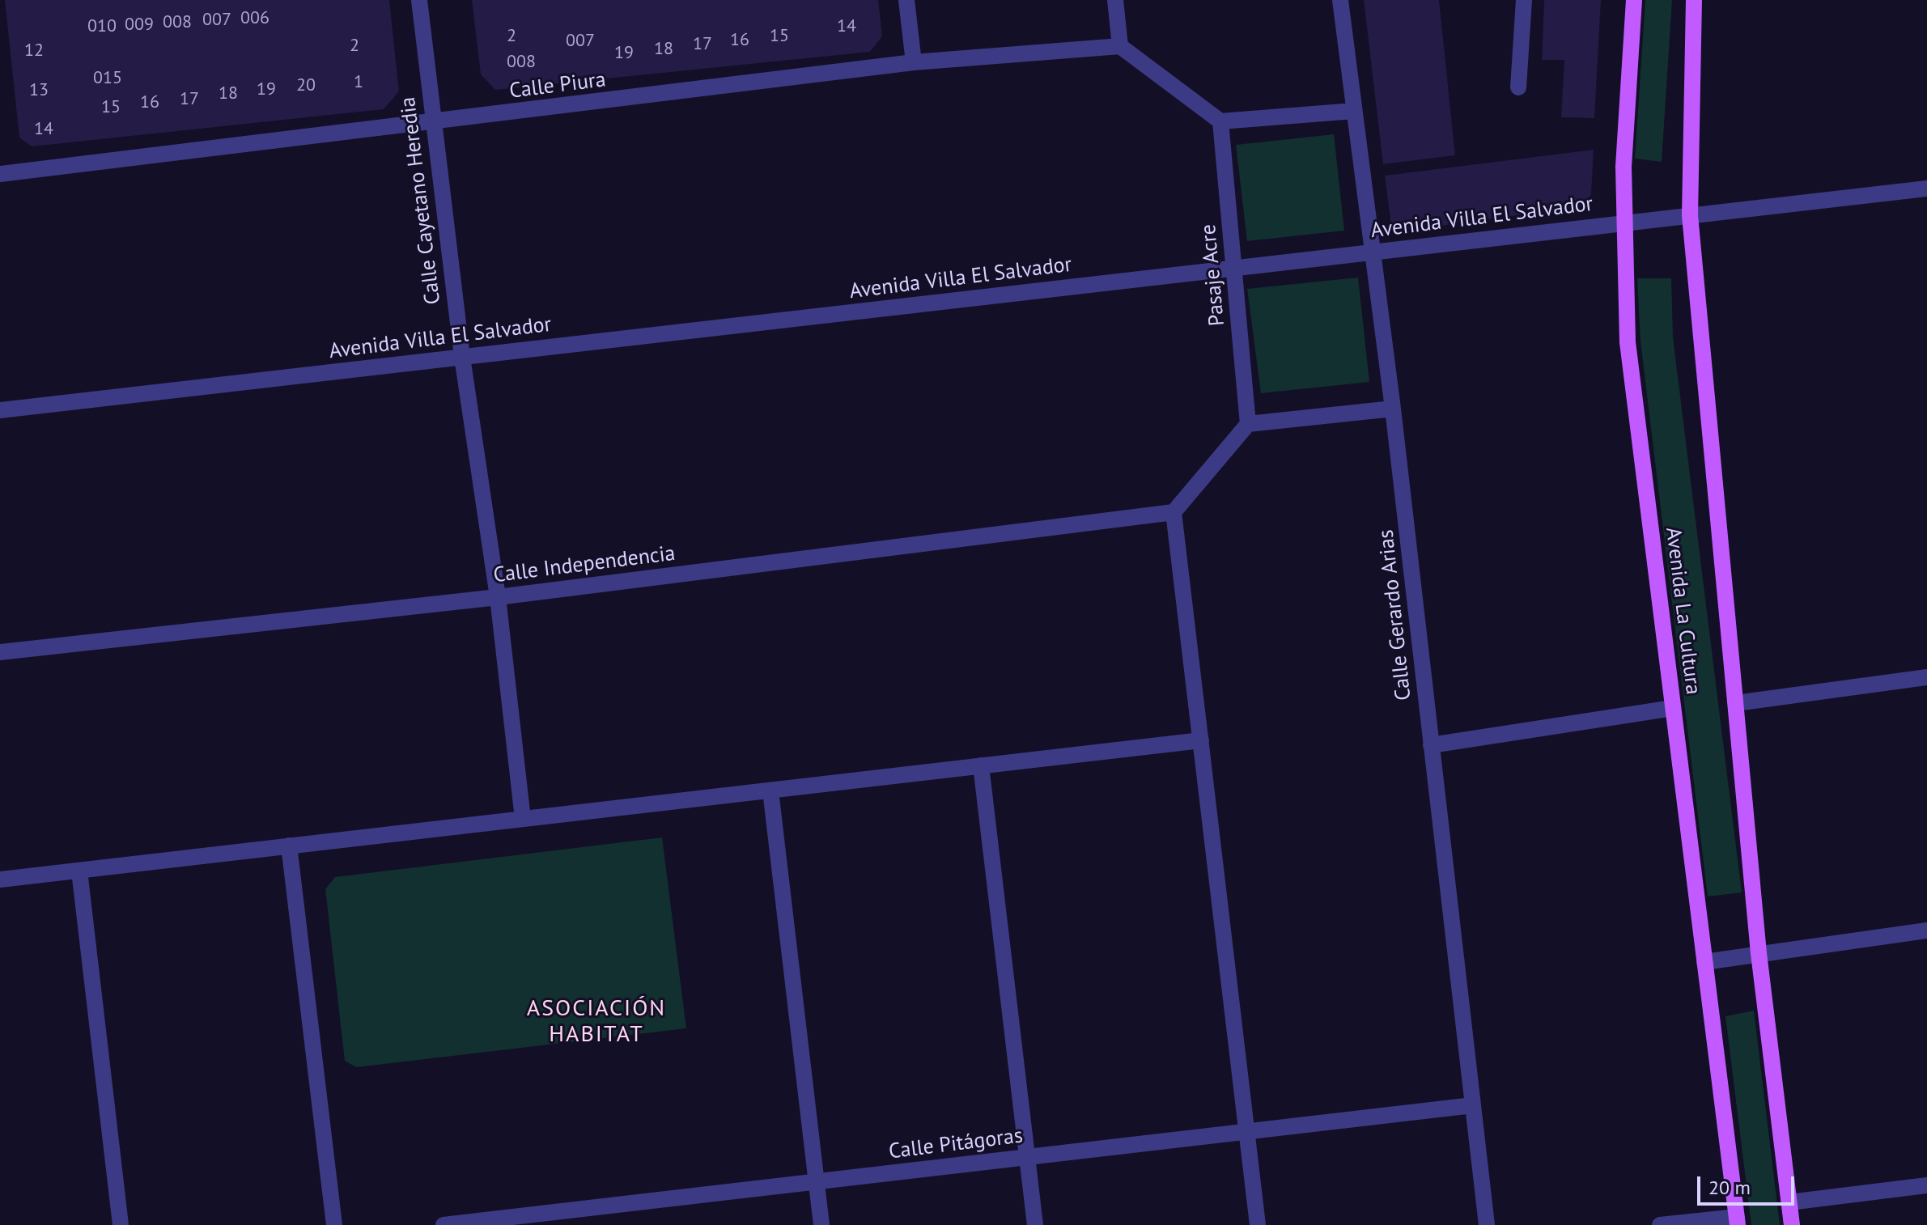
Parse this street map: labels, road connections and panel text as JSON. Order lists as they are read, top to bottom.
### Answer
{
  "streets": {
    "main road": ["Avenida La Cultura"],
    "street": [
      "Calle Piura",
      "Calle Cayetano Heredia",
      "Avenida Villa El Salvador",
      "Pasaje Acre",
      "Calle Independencia",
      "Calle Gerardo Arias",
      "Calle Pitágoras"
    ]
  },
  "crossings": [
    ["Calle Piura", "Calle Cayetano Heredia"],
    ["Calle Cayetano Heredia", "Avenida Villa El Salvador"],
    ["Calle Cayetano Heredia", "Calle Independencia"],
    ["Avenida Villa El Salvador", "Pasaje Acre"],
    ["Avenida Villa El Salvador", "Avenida La Cultura"],
    ["Avenida Villa El Salvador", "Calle Gerardo Arias"],
    ["Calle Gerardo Arias", "Calle Pitágoras"]
  ],
  "districts": ["ASOCIACIÓN HABITAT"],
  "house_numbers": [
    "006",
    "007",
    "008",
    "009",
    "010",
    "14",
    "2",
    "15",
    "16",
    "007",
    "17",
    "2",
    "18",
    "12",
    "19",
    "008",
    "015",
    "1",
    "20",
    "19",
    "13",
    "18",
    "17",
    "16",
    "15",
    "14"
  ],
  "scale_bar": "20 m"
}
